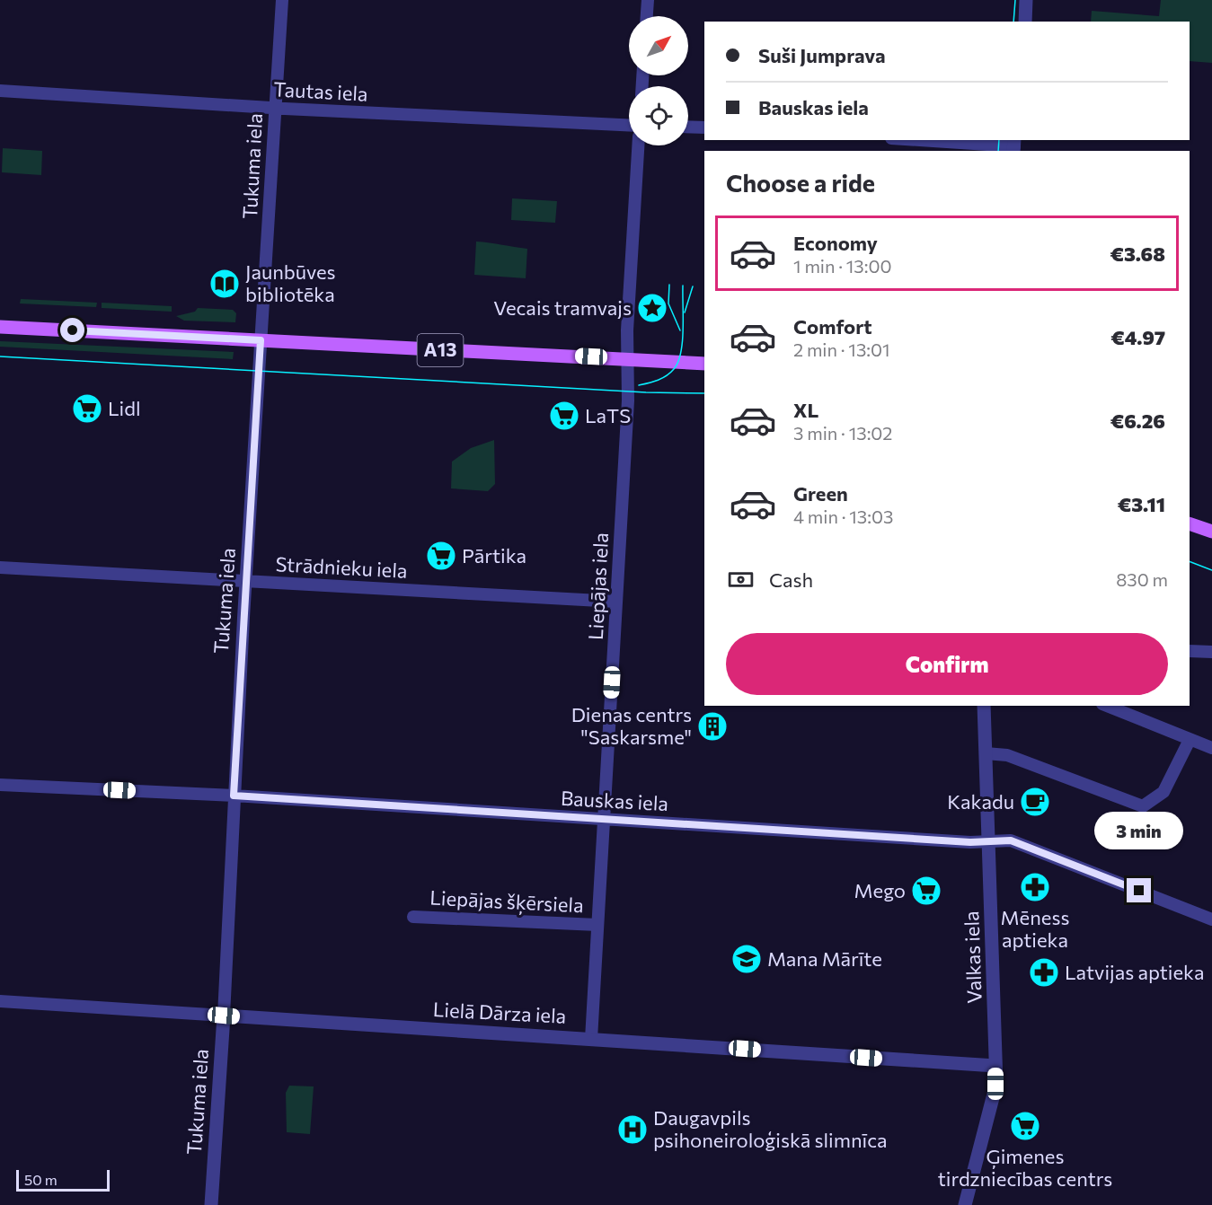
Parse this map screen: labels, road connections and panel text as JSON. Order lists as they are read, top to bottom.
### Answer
{
  "streets": {
    "main road": ["A13"],
    "street": [
      "Tautas iela",
      "Tukuma iela",
      "Strādnieku iela",
      "Liepājas iela",
      "Bauskas iela",
      "Liepājas šķērsiela",
      "Valkas iela",
      "Lielā Dārza iela"
    ]
  },
  "crossings": [
    ["Tautas iela", "Tukuma iela"],
    ["Tukuma iela", "A13"],
    ["Tukuma iela", "Strādnieku iela"],
    ["Tukuma iela", "Bauskas iela"],
    ["Tukuma iela", "Lielā Dārza iela"],
    ["A13", "Liepājas iela"],
    ["Strādnieku iela", "Liepājas iela"],
    ["Liepājas iela", "Bauskas iela"],
    ["Liepājas iela", "Liepājas šķērsiela"],
    ["Liepājas iela", "Lielā Dārza iela"],
    ["Bauskas iela", "Valkas iela"],
    ["Valkas iela", "Lielā Dārza iela"]
  ],
  "places": {
    "library": ["Jaunbūves bibliotēka"],
    "place": ["Vecais tramvajs"],
    "supermarket": [
      "Lidl",
      "LaTS",
      "Pārtika",
      "Mego",
      "Ģimenes tirdzniecības centrs"
    ],
    "building": ["Dienas centrs \"Saskarsme\""],
    "cafe": ["Kakadu"],
    "pharmacy": ["Mēness aptieka", "Latvijas aptieka"],
    "school or university": ["Mana Mārīte"],
    "hospital": ["Daugavpils psihoneiroloģiskā slimnīca"]
  },
  "scale_bar": "50 m",
  "north": "top right",
  "page": {
    "banner": ["Suši Jumprava", "Bauskas iela"],
    "heading": "Choose a ride",
    "list": [
      {
        "name": "Economy",
        "note": "1 min · 13:00",
        "value": "€3.68"
      },
      {
        "name": "Comfort",
        "note": "2 min · 13:01",
        "value": "€4.97"
      },
      {
        "name": "XL",
        "note": "3 min · 13:02",
        "value": "€6.26"
      },
      {
        "name": "Green",
        "note": "4 min · 13:03",
        "value": "€3.11"
      }
    ],
    "pay": ["Cash", "830 m"],
    "buttons": "Confirm",
    "bubble": "3 min",
    "scale": "50 m"
  }
}
